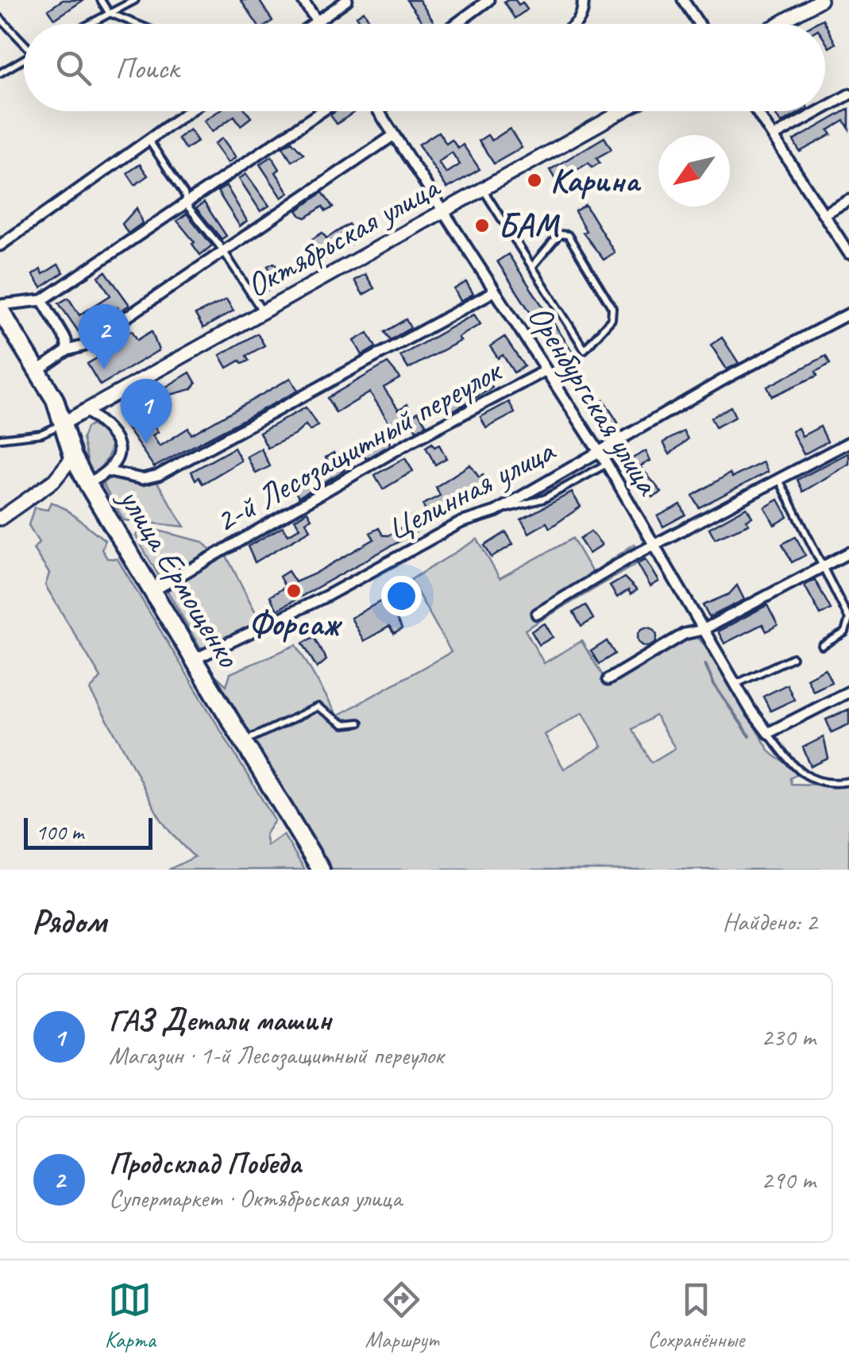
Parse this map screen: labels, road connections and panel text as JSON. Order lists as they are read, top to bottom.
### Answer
{
  "streets": {
    "highway": ["улица Ермощенко"],
    "street": [
      "Октябрьская улица",
      "Оренбургская улица",
      "2-й Лесозащитный переулок",
      "Целинная улица"
    ]
  },
  "crossings": [
    ["Октябрьская улица", "Оренбургская улица"],
    ["Октябрьская улица", "улица Ермощенко"],
    ["Оренбургская улица", "2-й Лесозащитный переулок"],
    ["Оренбургская улица", "Целинная улица"],
    ["2-й Лесозащитный переулок", "улица Ермощенко"],
    ["Целинная улица", "улица Ермощенко"]
  ],
  "places": ["Карина", "БАМ", "Форсаж"],
  "scale_bar": "100 m",
  "north": "bottom left",
  "page": {
    "search": "Поиск",
    "pins": ["2", "1"],
    "scale": "100 m",
    "heading": ["Рядом", "Найдено: 2"],
    "list": [
      {
        "mark": "1",
        "name": "ГАЗ Детали машин",
        "note": "Магазин · 1-й Лесозащитный переулок",
        "value": "230 m"
      },
      {
        "mark": "2",
        "name": "Продсклад Победа",
        "note": "Супермаркет · Октябрьская улица",
        "value": "290 m"
      }
    ],
    "nav": ["Карта", "Маршрут", "Сохранённые"]
  }
}
